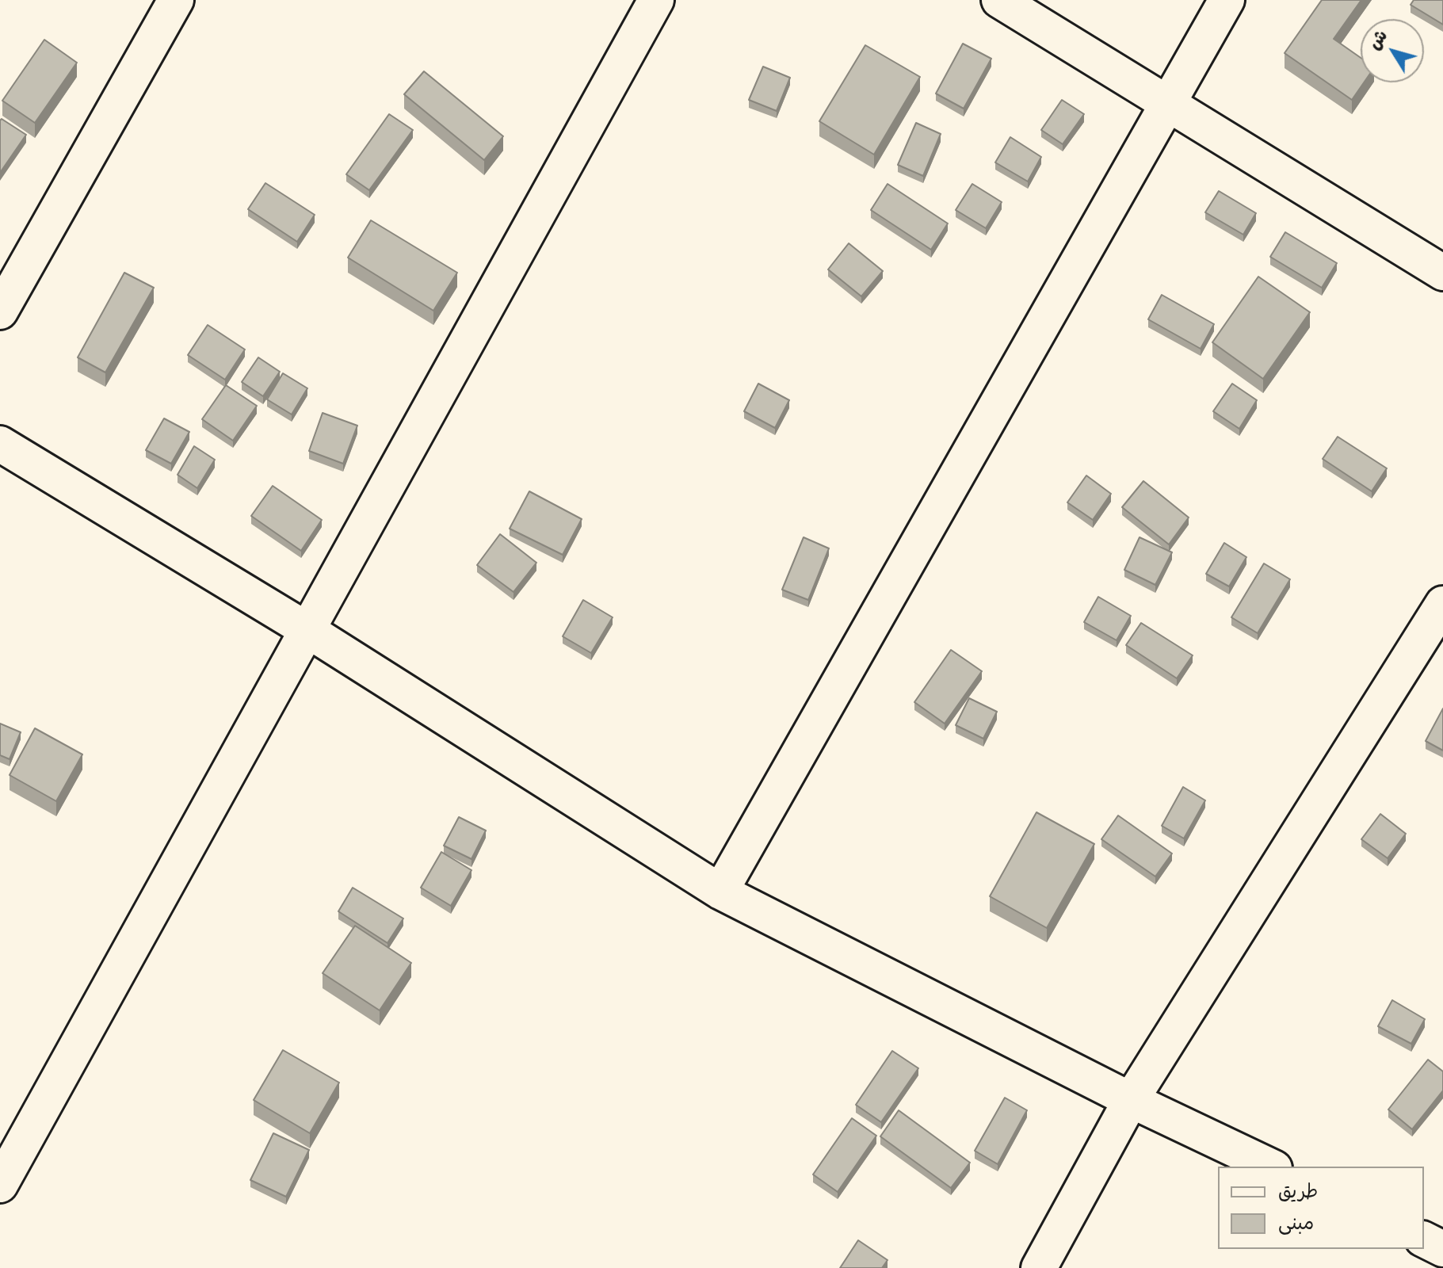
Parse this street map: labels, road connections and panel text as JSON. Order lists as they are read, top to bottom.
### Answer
{
  "legend": ["طريق", "مبنى"],
  "north": "top left"
}
